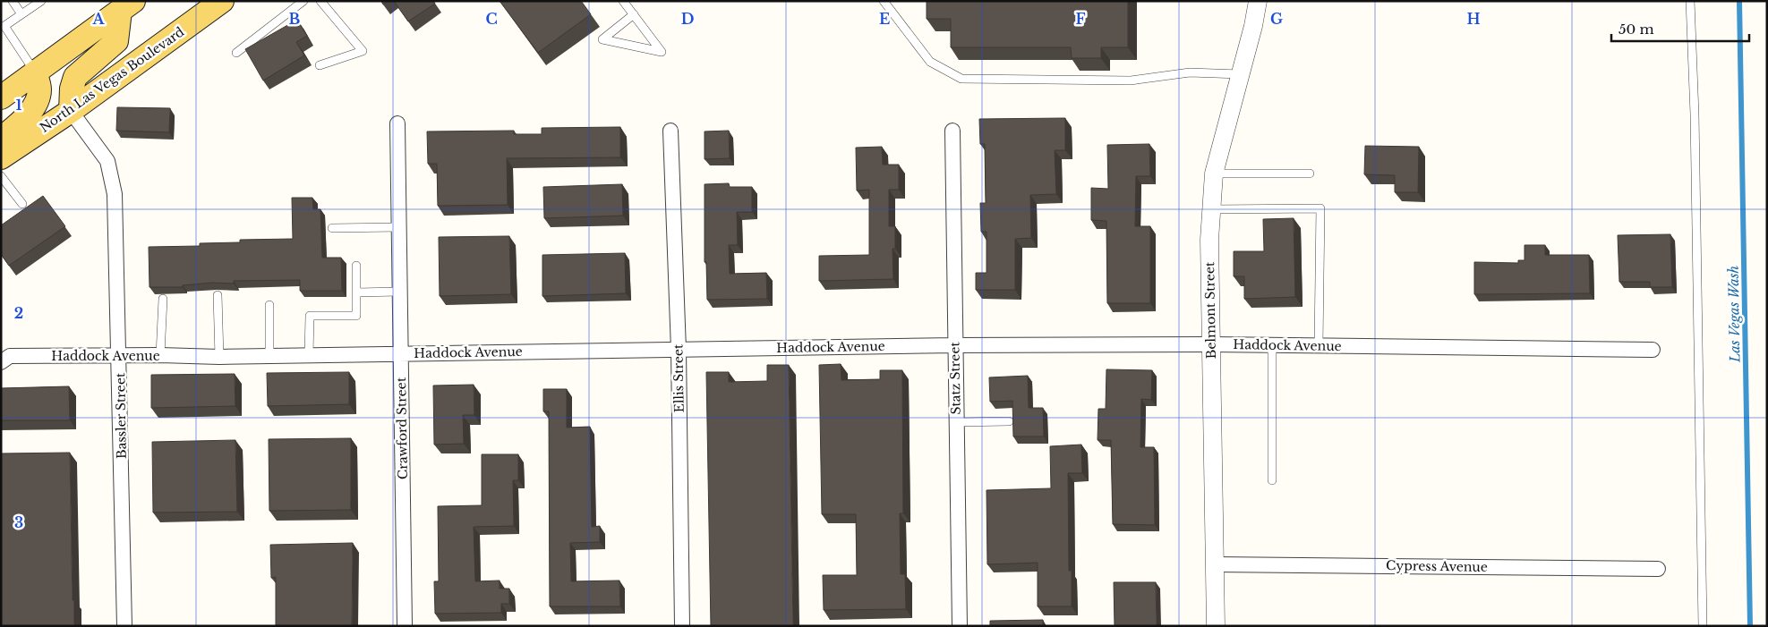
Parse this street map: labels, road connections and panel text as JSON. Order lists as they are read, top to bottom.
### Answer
{
  "streets": {
    "main road": ["North Las Vegas Boulevard"],
    "street": [
      "Belmont Street",
      "Haddock Avenue",
      "Ellis Street",
      "Statz Street",
      "Bassler Street",
      "Crawford Street",
      "Cypress Avenue"
    ]
  },
  "crossings": [
    ["North Las Vegas Boulevard", "Bassler Street"],
    ["Belmont Street", "Haddock Avenue"],
    ["Belmont Street", "Cypress Avenue"],
    ["Haddock Avenue", "Ellis Street"],
    ["Haddock Avenue", "Statz Street"],
    ["Haddock Avenue", "Bassler Street"],
    ["Haddock Avenue", "Crawford Street"]
  ],
  "water": ["Las Vegas Wash"],
  "scale_bar": "50 m",
  "grid": {
    "columns": [
      "A",
      "B",
      "C",
      "D",
      "E",
      "F",
      "G",
      "H"
    ],
    "rows": ["1", "2", "3"]
  }
}
